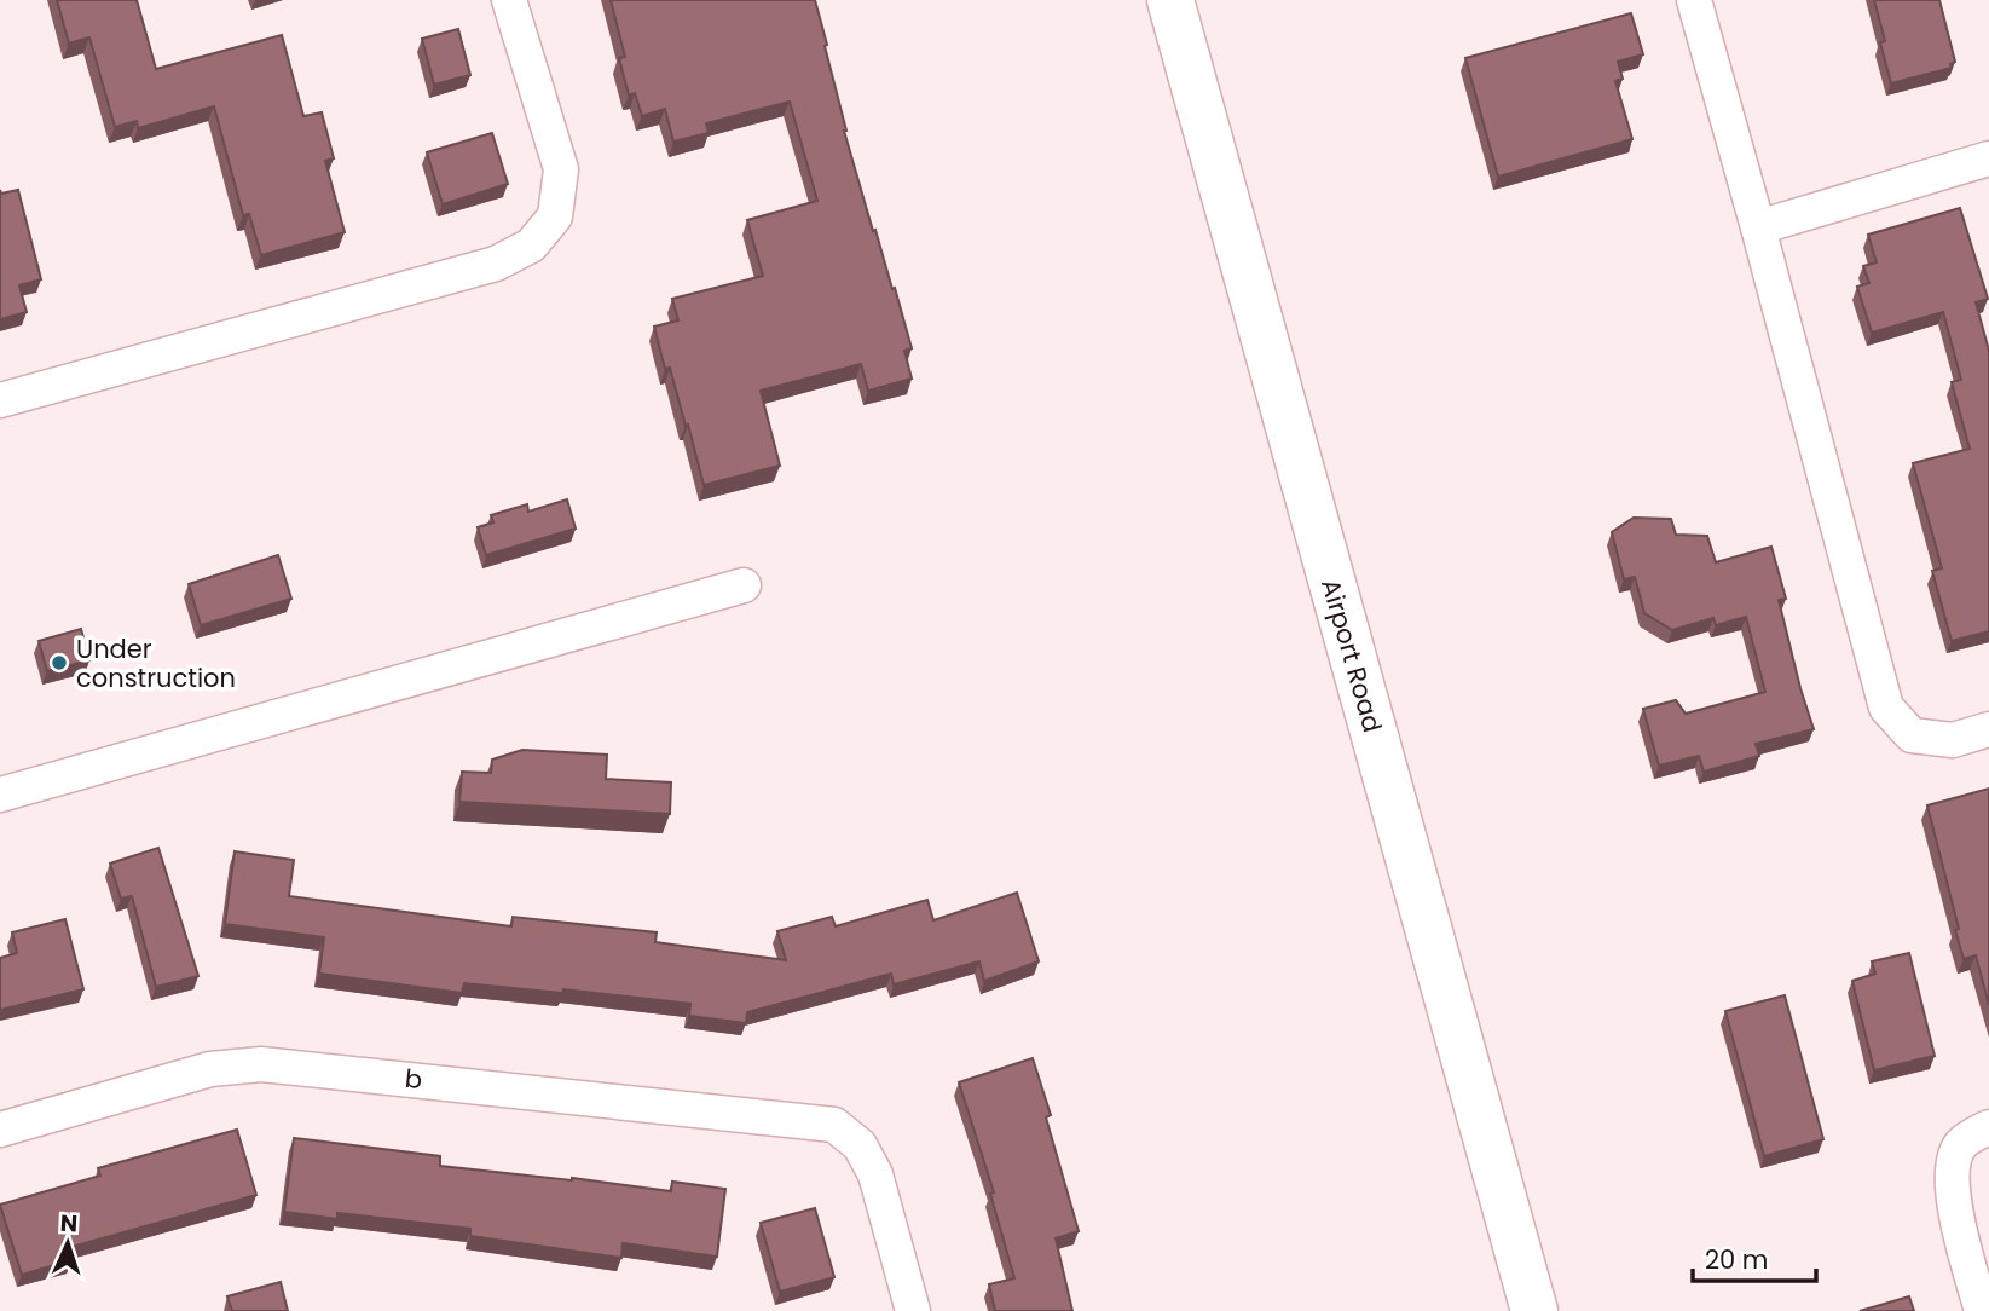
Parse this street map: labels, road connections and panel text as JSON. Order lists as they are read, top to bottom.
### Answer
{
  "streets": {
    "main road": ["Airport Road"],
    "street": ["b"]
  },
  "places": ["Under construction"],
  "scale_bar": "20 m",
  "north": "top"
}
